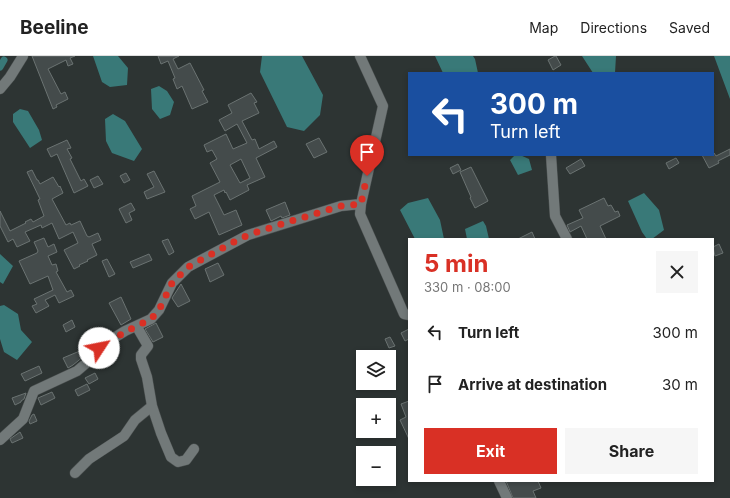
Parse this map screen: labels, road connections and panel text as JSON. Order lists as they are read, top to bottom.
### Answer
{
  "page": {
    "header": "Beeline",
    "nav": ["Map", "Directions", "Saved"],
    "turn": ["300 m", "Turn left"],
    "heading": ["5 min", "330 m · 08:00"],
    "list": [
      {
        "name": "Turn left",
        "value": "300 m"
      },
      {
        "name": "Arrive at destination",
        "value": "30 m"
      }
    ],
    "map_buttons": ["+", "−"],
    "buttons": ["Exit", "Share"]
  }
}
